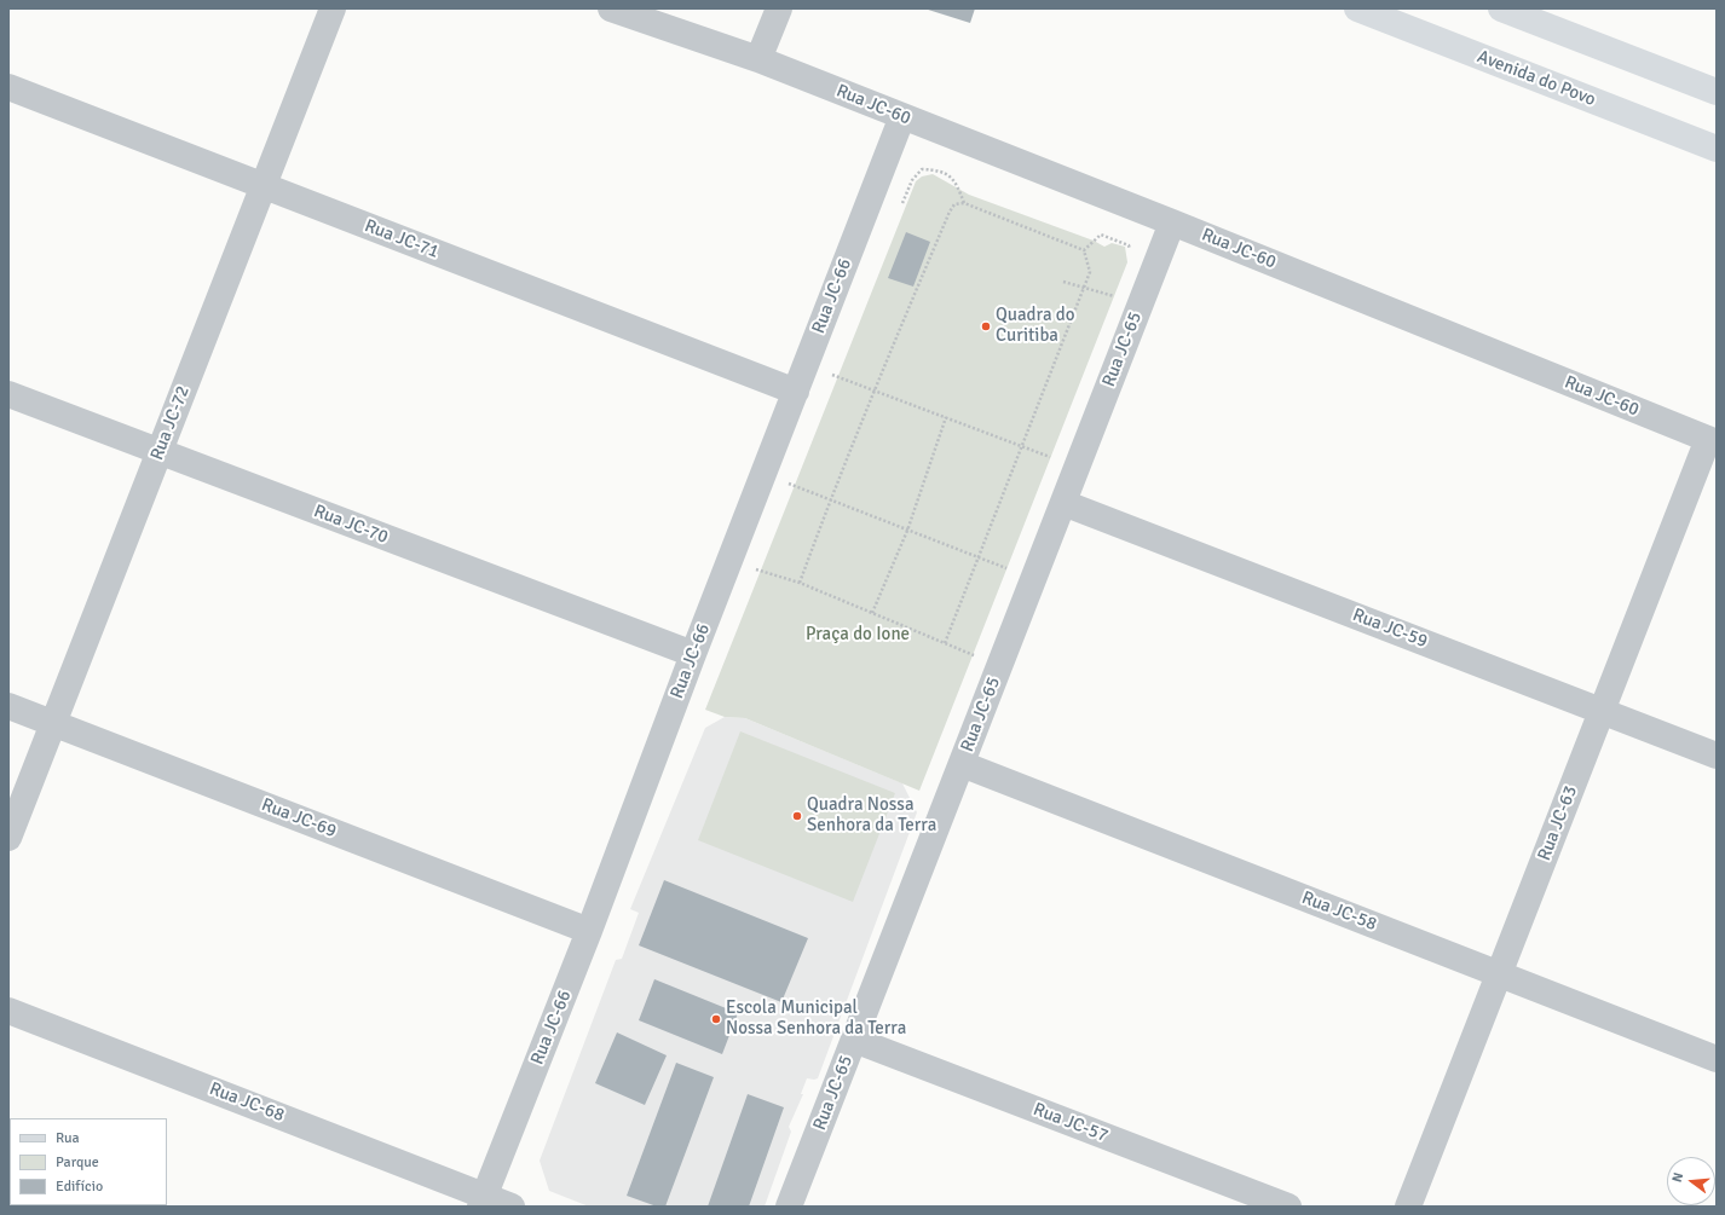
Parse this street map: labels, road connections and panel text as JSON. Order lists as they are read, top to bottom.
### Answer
{
  "streets": {
    "main road": ["Avenida do Povo"],
    "street": [
      "Rua JC-60",
      "Rua JC-71",
      "Rua JC-66",
      "Rua JC-65",
      "Rua JC-72",
      "Rua JC-70",
      "Rua JC-59",
      "Rua JC-69",
      "Rua JC-63",
      "Rua JC-58",
      "Rua JC-68",
      "Rua JC-57"
    ]
  },
  "crossings": [
    ["Rua JC-60", "Rua JC-66"],
    ["Rua JC-60", "Rua JC-65"],
    ["Rua JC-60", "Rua JC-63"],
    ["Rua JC-71", "Rua JC-66"],
    ["Rua JC-71", "Rua JC-72"],
    ["Rua JC-66", "Rua JC-70"],
    ["Rua JC-66", "Rua JC-69"],
    ["Rua JC-66", "Rua JC-68"],
    ["Rua JC-65", "Rua JC-59"],
    ["Rua JC-65", "Rua JC-58"],
    ["Rua JC-65", "Rua JC-57"],
    ["Rua JC-72", "Rua JC-70"],
    ["Rua JC-72", "Rua JC-69"],
    ["Rua JC-59", "Rua JC-63"],
    ["Rua JC-63", "Rua JC-58"]
  ],
  "parks": ["Praça do Ione"],
  "places": ["Quadra do Curitiba", "Quadra Nossa Senhora da Terra", "Escola Municipal Nossa Senhora da Terra"],
  "legend": ["Rua", "Parque", "Edifício"],
  "north": "left"
}
